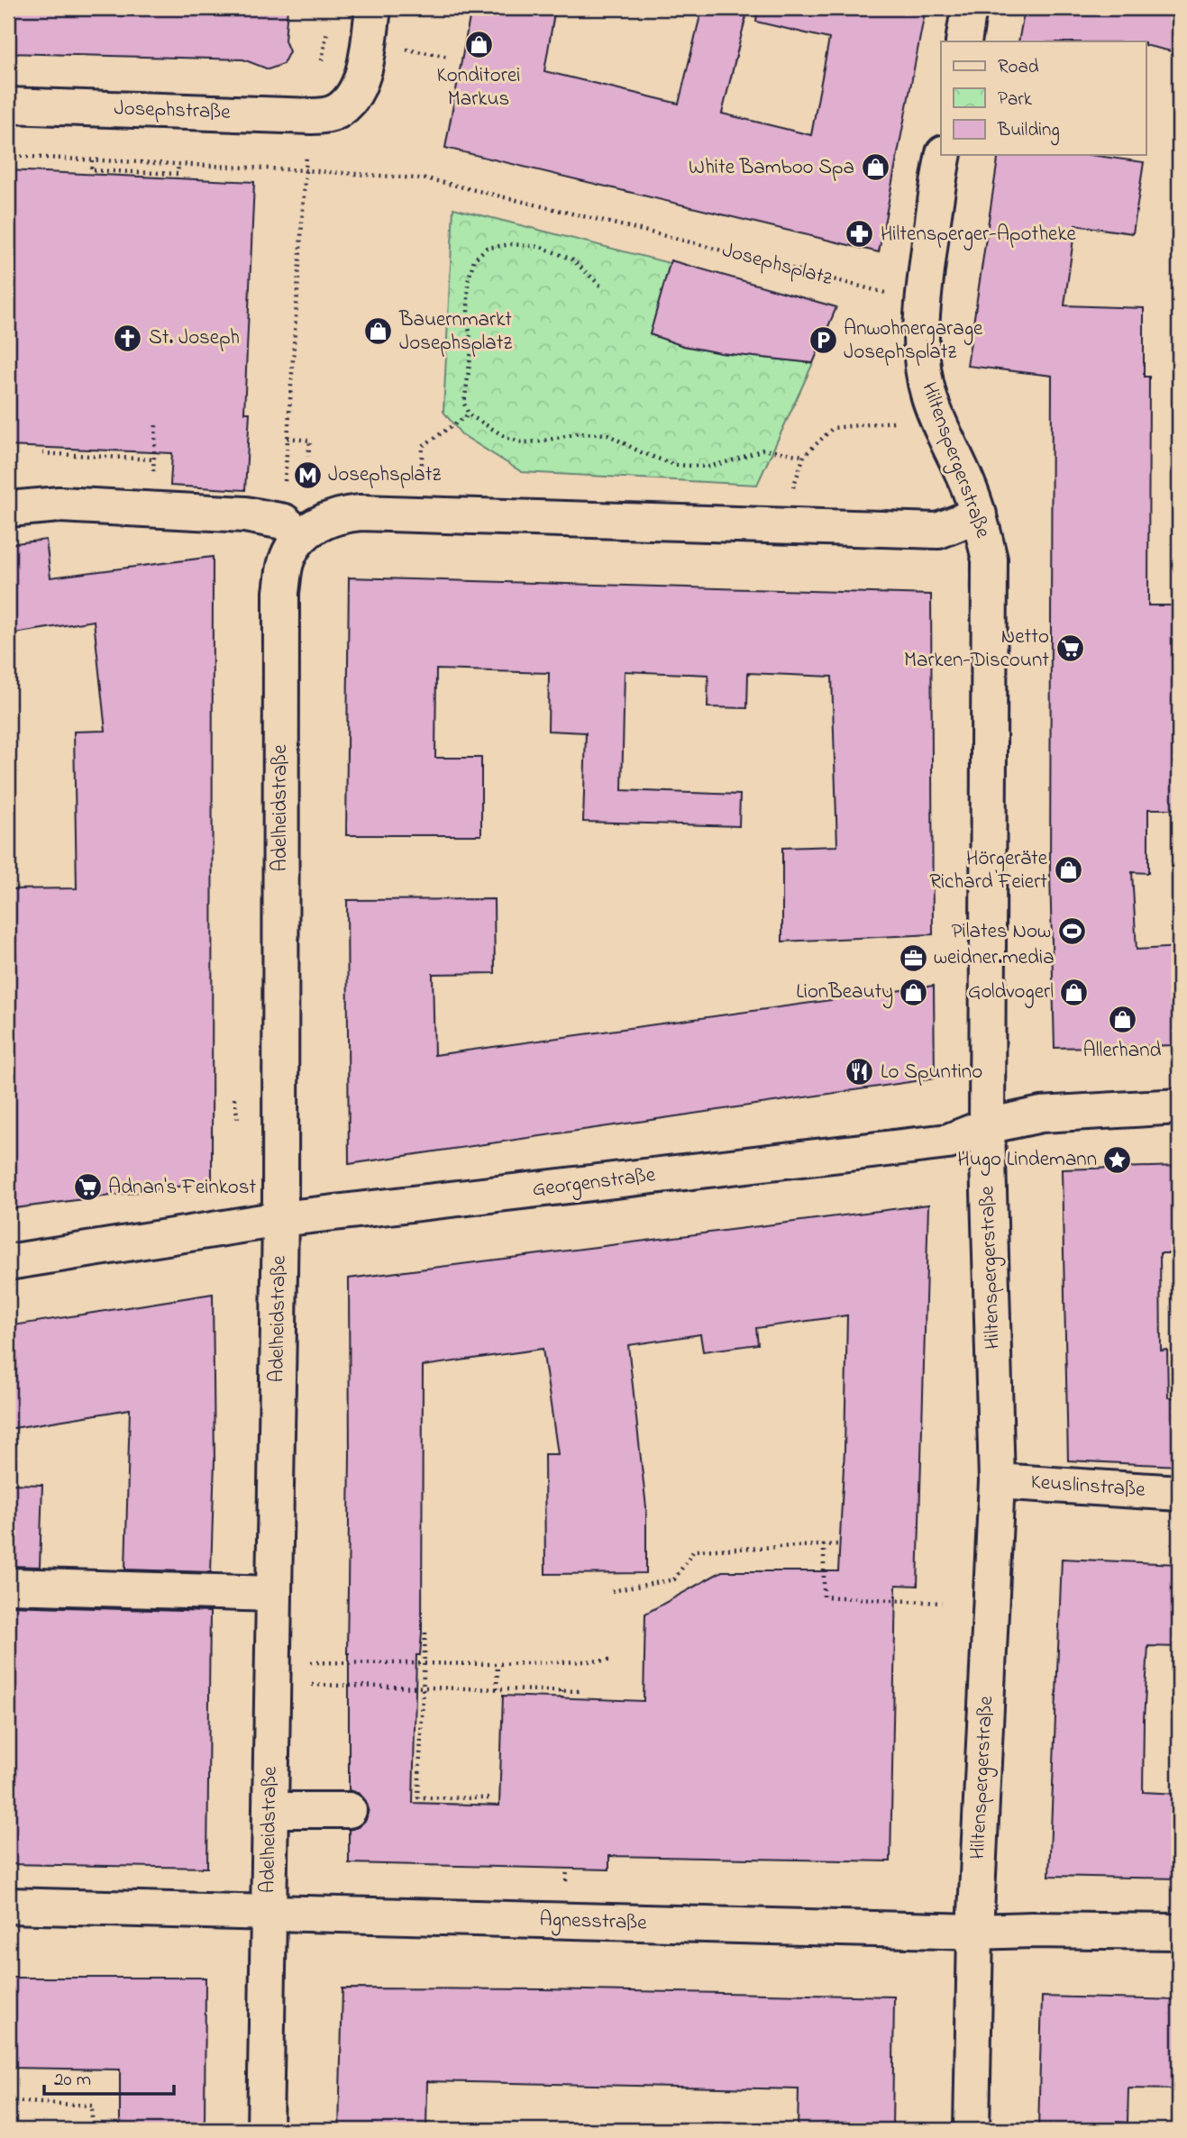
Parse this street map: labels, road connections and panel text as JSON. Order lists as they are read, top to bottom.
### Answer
{
  "streets": {
    "street": [
      "Josephstraße",
      "Hiltenspergerstraße",
      "Adelheidstraße",
      "Georgenstraße",
      "Keuslinstraße",
      "Agnesstraße"
    ],
    "path": ["Josephsplatz"]
  },
  "crossings": [
    ["Josephsplatz", "Hiltenspergerstraße"],
    ["Hiltenspergerstraße", "Georgenstraße"],
    ["Hiltenspergerstraße", "Keuslinstraße"],
    ["Hiltenspergerstraße", "Agnesstraße"],
    ["Adelheidstraße", "Georgenstraße"],
    ["Adelheidstraße", "Agnesstraße"]
  ],
  "places": {
    "shop": [
      "Konditorei Markus",
      "White Bamboo Spa",
      "Bauernmarkt Josephsplatz",
      "Hörgeräte Richard Feiert",
      "LionBeauty",
      "Goldvogerl",
      "Allerhand"
    ],
    "pharmacy": ["Hiltensperger-Apotheke"],
    "church": ["St. Joseph"],
    "parking": ["Anwohnergarage Josephsplatz"],
    "metro station": ["Josephsplatz"],
    "supermarket": ["Netto Marken-Discount", "Adnan's Feinkost"],
    "sports": ["Pilates Now"],
    "office": ["weidner.media"],
    "restaurant": ["Lo Spuntino"],
    "place": ["Hugo Lindemann"]
  },
  "legend": ["Road", "Park", "Building"],
  "scale_bar": "20 m"
}
